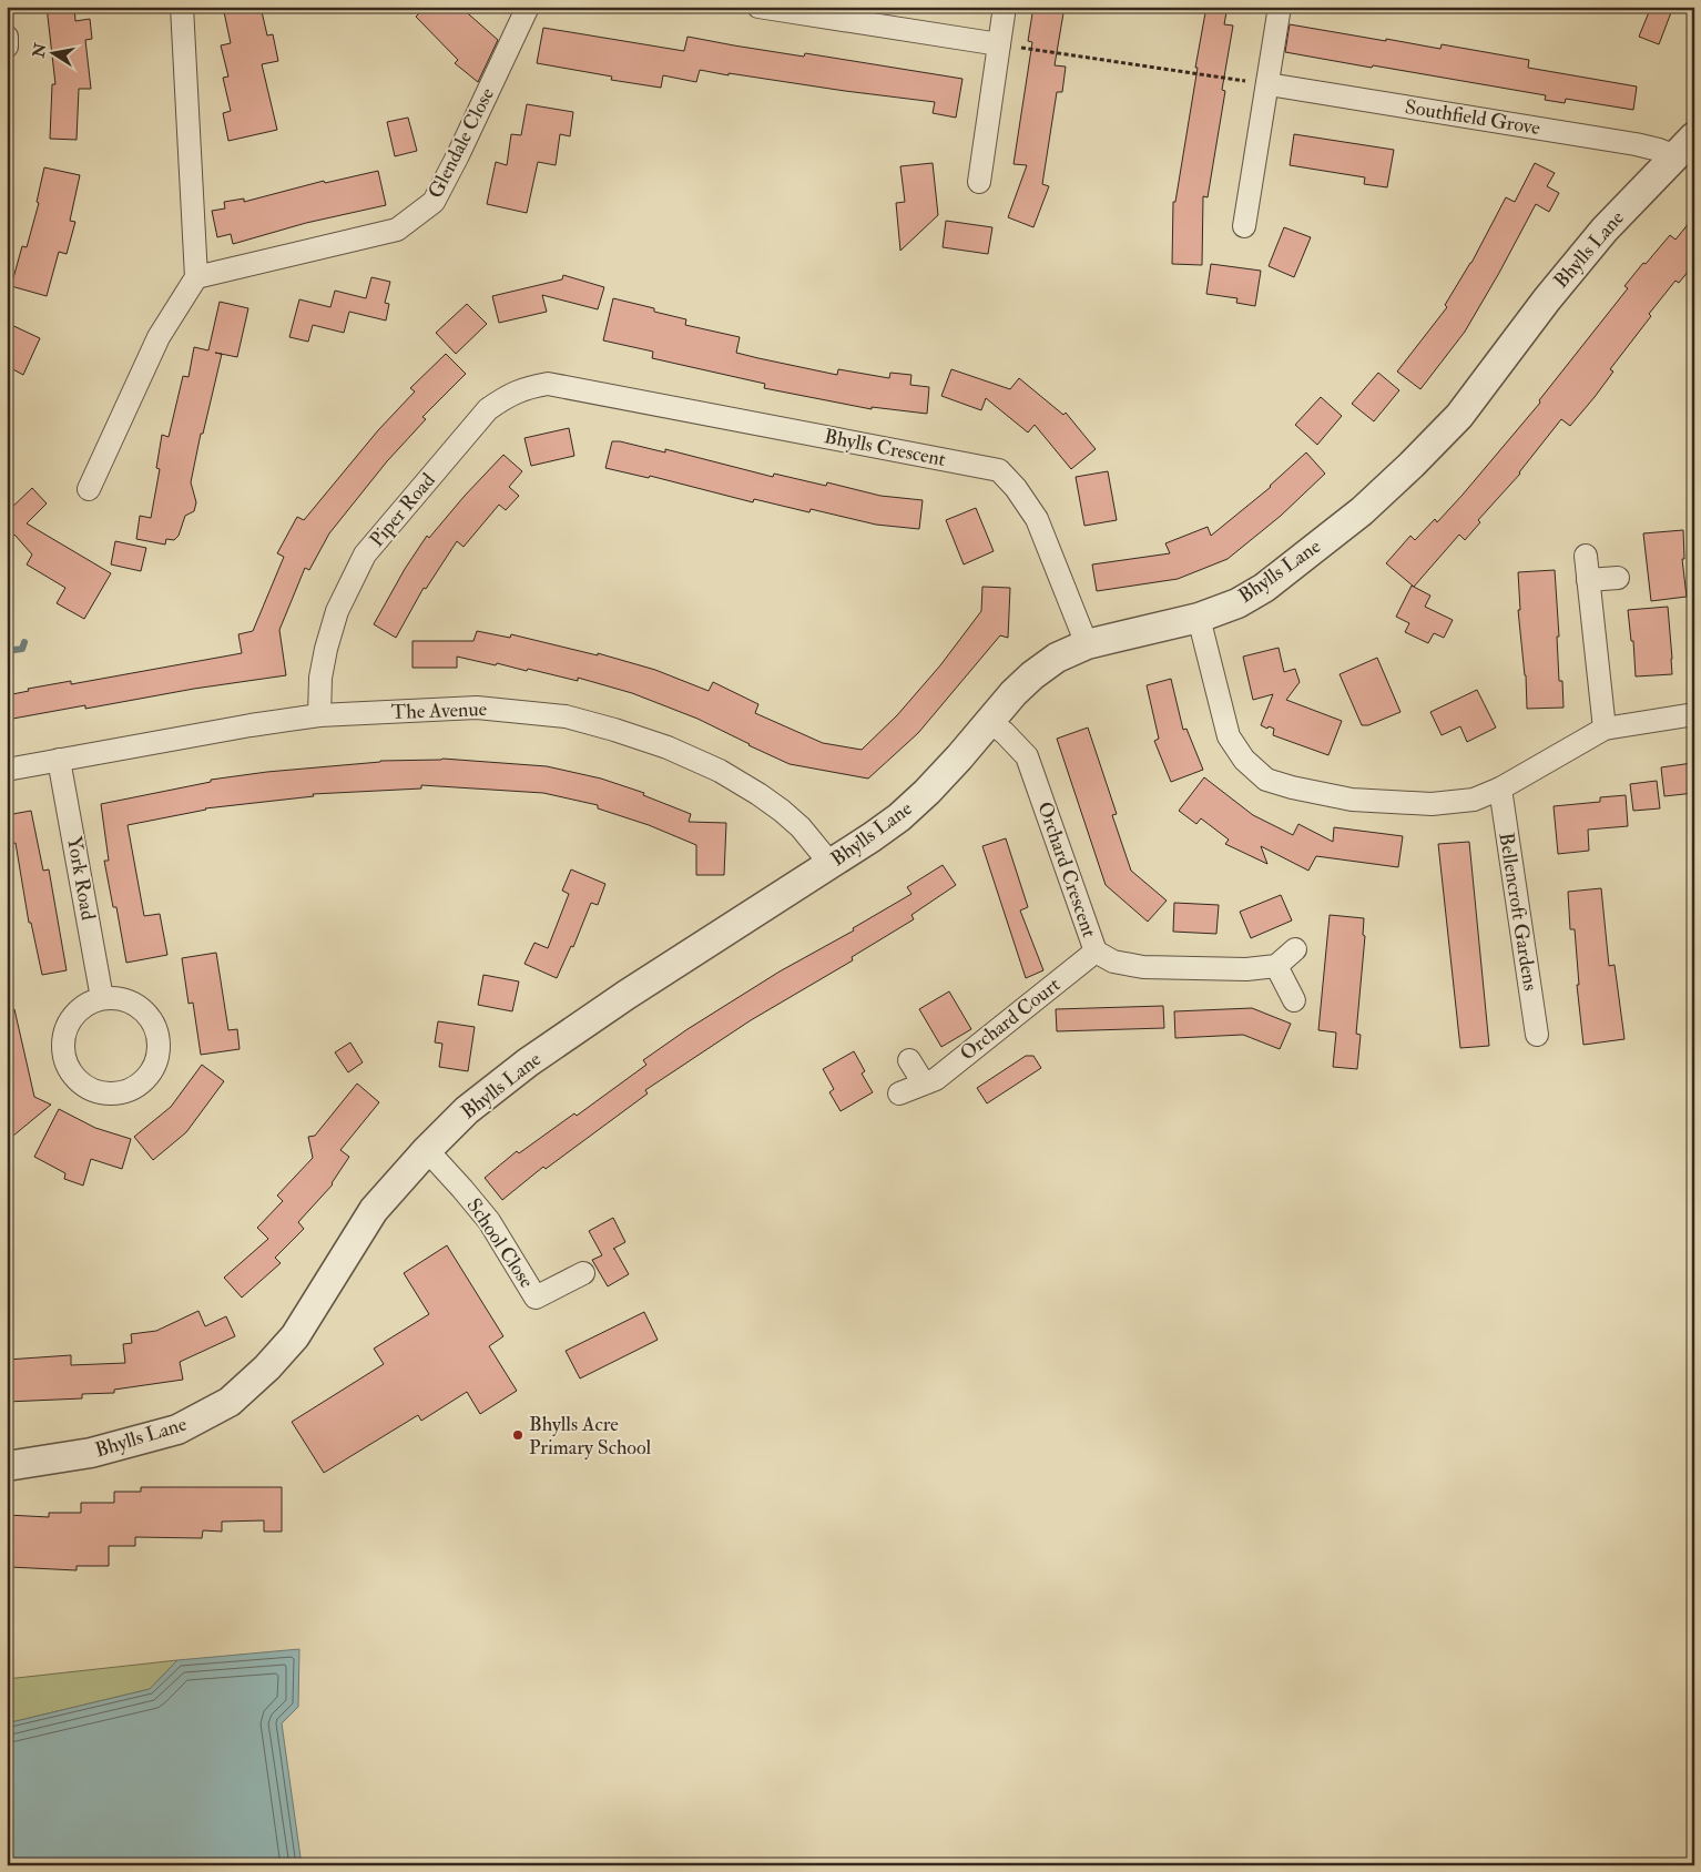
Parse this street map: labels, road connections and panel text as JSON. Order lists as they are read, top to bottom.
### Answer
{
  "streets": {
    "street": [
      "Southfield Grove",
      "Glendale Close",
      "Bhylls Lane",
      "Bhylls Crescent",
      "Piper Road",
      "The Avenue",
      "Orchard Crescent",
      "York Road",
      "Bellencroft Gardens",
      "Orchard Court",
      "School Close"
    ]
  },
  "crossings": [
    ["Southfield Grove", "Bhylls Lane"],
    ["Bhylls Lane", "Bhylls Crescent"],
    ["Bhylls Lane", "The Avenue"],
    ["Bhylls Lane", "Orchard Crescent"],
    ["Bhylls Lane", "School Close"],
    ["Bhylls Crescent", "Piper Road"],
    ["Piper Road", "The Avenue"],
    ["The Avenue", "York Road"],
    ["Orchard Crescent", "Orchard Court"]
  ],
  "places": ["Bhylls Acre Primary School"],
  "north": "left"
}
